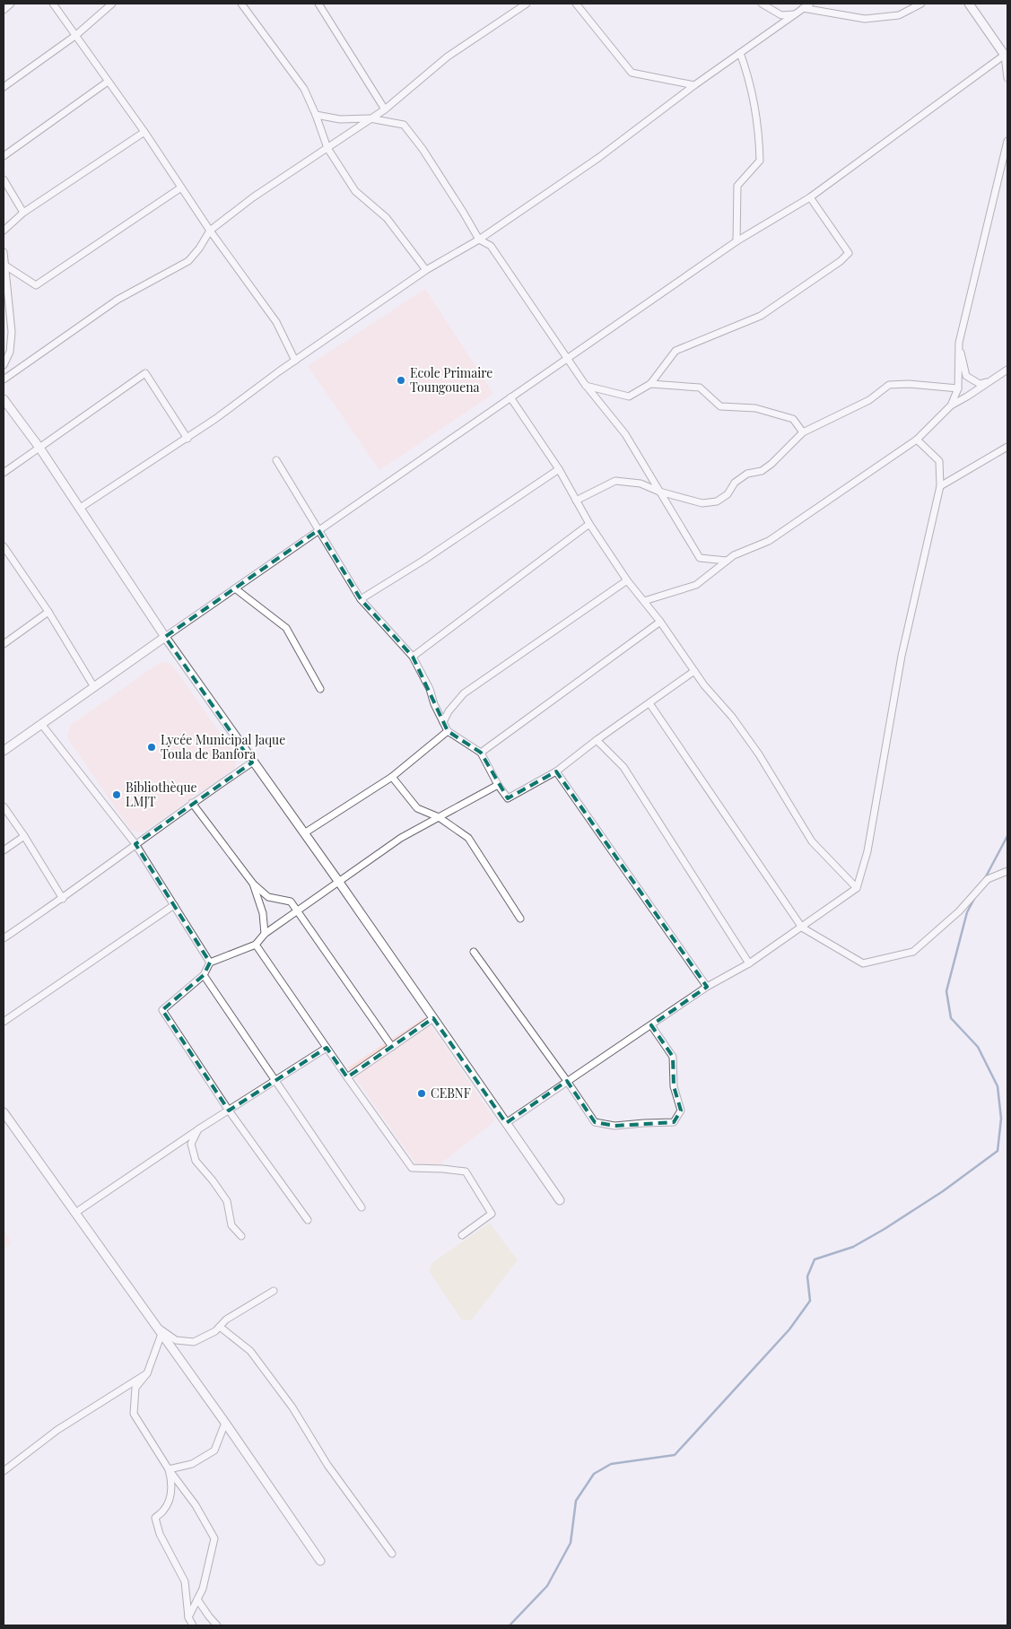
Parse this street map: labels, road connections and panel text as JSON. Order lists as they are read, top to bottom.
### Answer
{
  "places": [
    "Ecole Primaire Toungouena",
    "Lycée Municipal Jaque Toula de Banfora",
    "Bibliothèque LMJT",
    "CEBNF"
  ]
}
